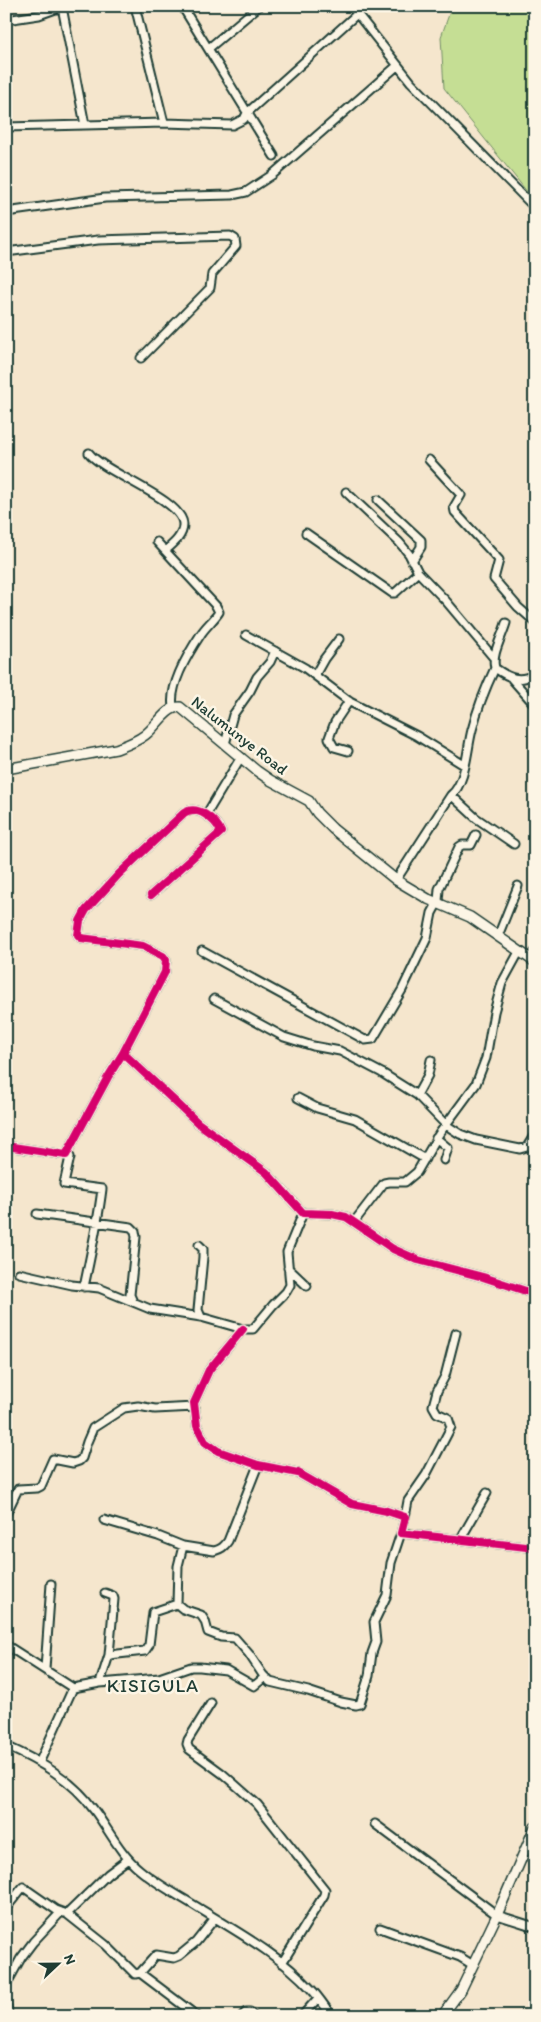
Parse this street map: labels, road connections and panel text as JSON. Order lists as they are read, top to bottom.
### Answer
{
  "streets": {
    "street": ["Nalumunye Road"]
  },
  "districts": ["KISIGULA"],
  "north": "right"
}
